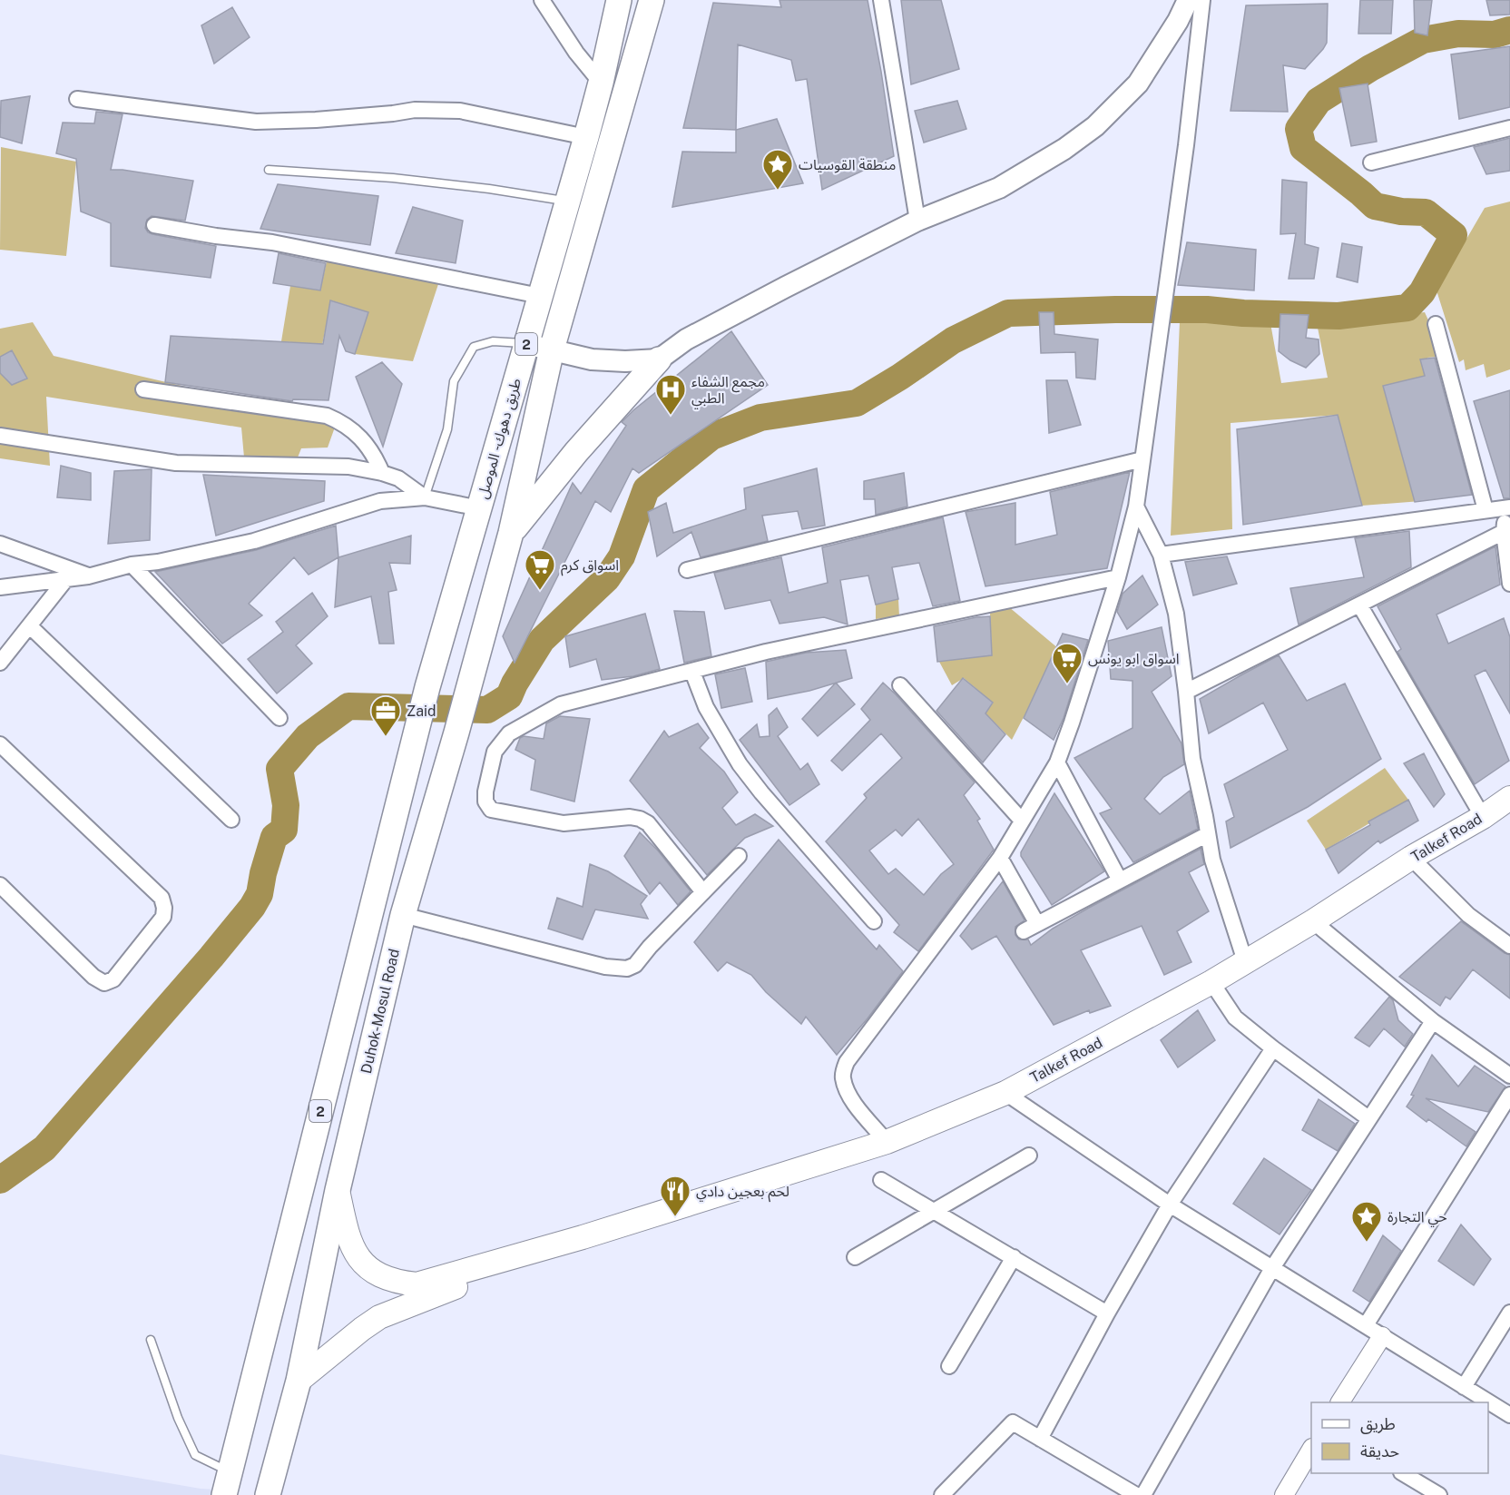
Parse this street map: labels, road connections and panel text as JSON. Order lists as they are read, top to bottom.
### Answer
{
  "streets": {
    "highway": ["2", "طريق دهوك - الموصل", "Duhok-Mosul Road"],
    "main road": ["Talkef Road"]
  },
  "crossings": [
    ["2", "Duhok-Mosul Road"]
  ],
  "places": {
    "place": ["منطقة القوسيات", "حي التجارة"],
    "hospital": ["مجمع الشفاء الطبي"],
    "supermarket": ["اسواق كرم", "اسواق ابو يونس"],
    "office": ["Zaid"],
    "restaurant": ["لحم بعجين دادي"]
  },
  "legend": ["طريق", "حديقة"]
}
